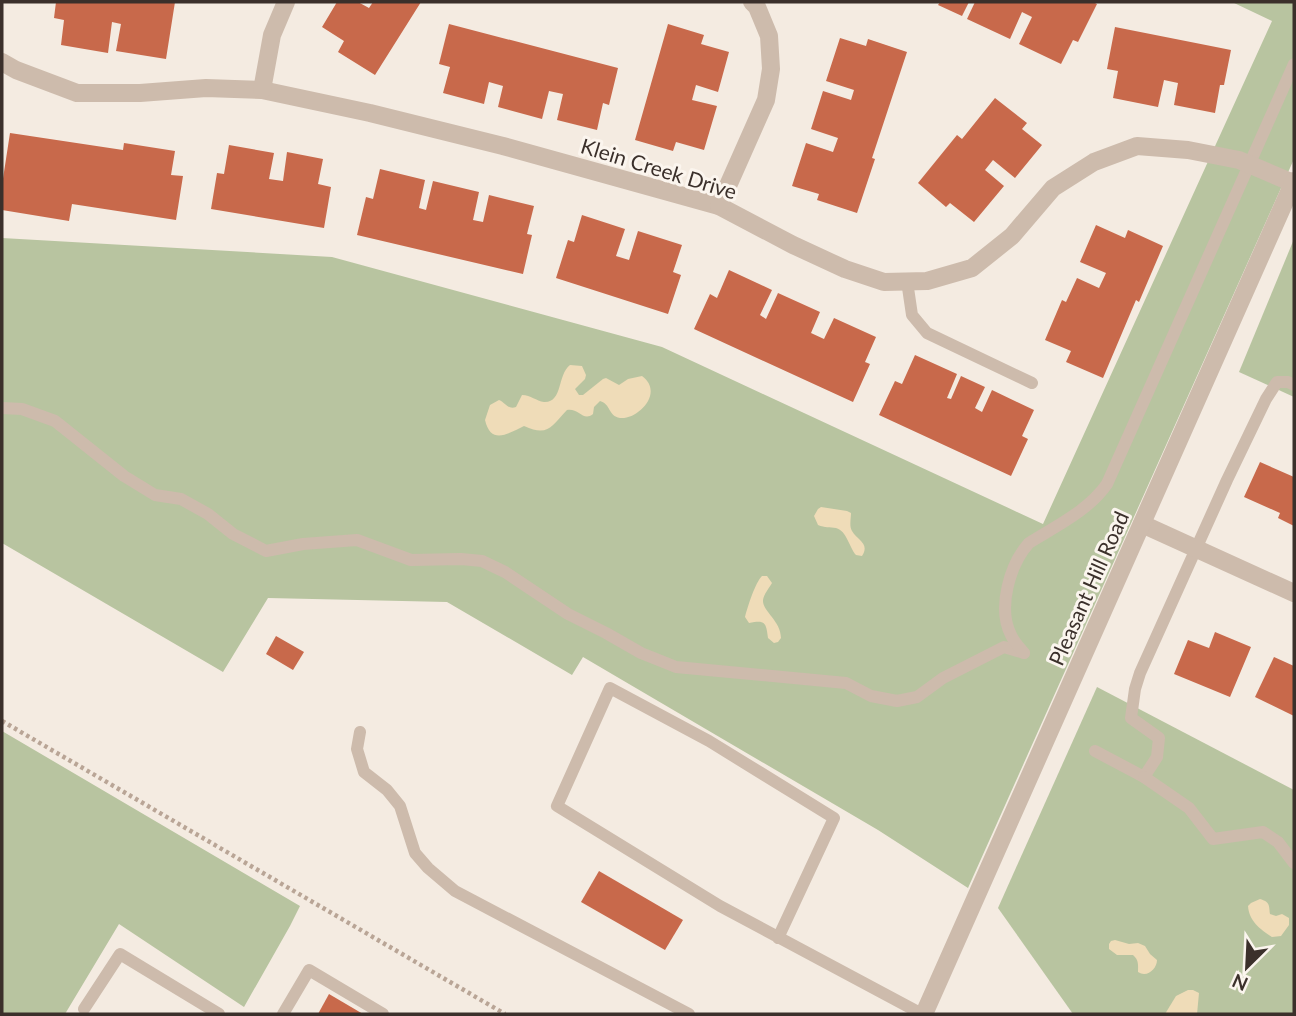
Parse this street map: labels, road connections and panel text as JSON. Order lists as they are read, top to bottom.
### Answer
{
  "streets": {
    "street": ["Klein Creek Drive", "Pleasant Hill Road"]
  },
  "crossings": [
    ["Klein Creek Drive", "Pleasant Hill Road"]
  ],
  "north": "bottom left"
}
